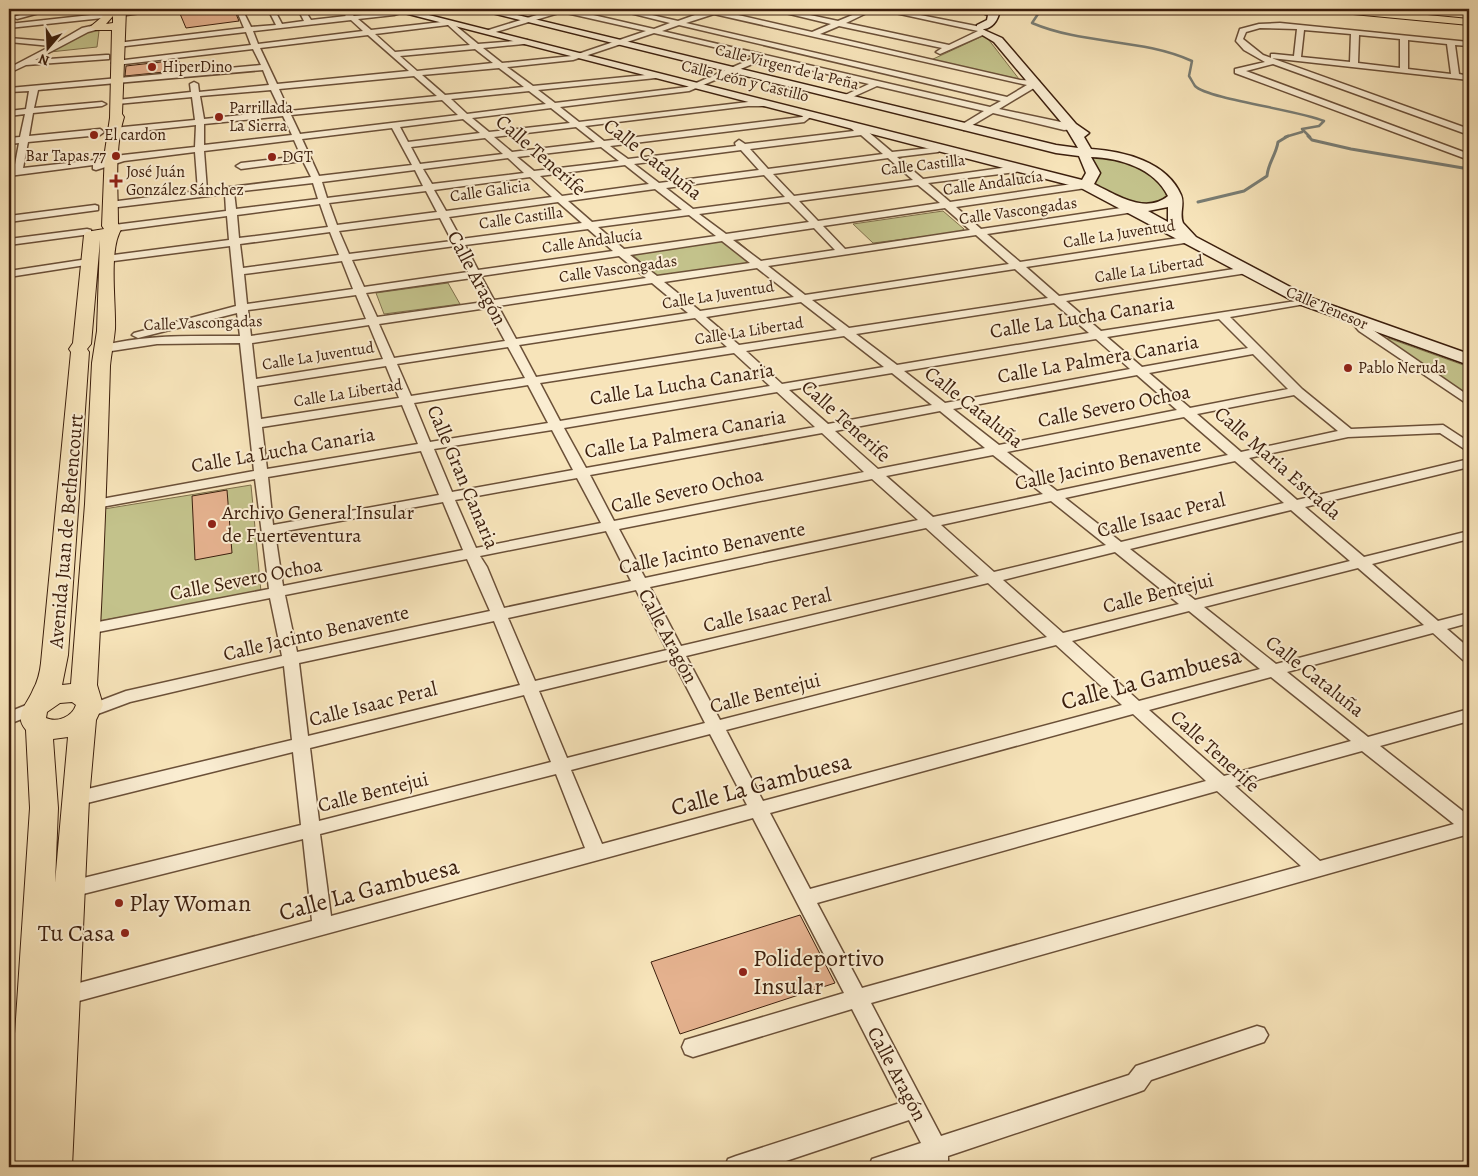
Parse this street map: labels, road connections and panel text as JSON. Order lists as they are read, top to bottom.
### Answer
{
  "streets": {
    "main road": ["Avenida Juan de Bethencourt"],
    "street": [
      "Calle Virgen de la Peña",
      "Calle León y Castillo",
      "Calle Tenerife",
      "Calle Cataluña",
      "Calle Castilla",
      "Calle Andalucía",
      "Calle Galicia",
      "Calle Vascongadas",
      "Calle La Juventud",
      "Calle La Libertad",
      "Calle Aragón",
      "Calle Tenesor",
      "Calle La Lucha Canaria",
      "Calle La Palmera Canaria",
      "Calle Severo Ochoa",
      "Calle Maria Estrada",
      "Calle Jacinto Benavente",
      "Calle Gran Canaria",
      "Calle Isaac Peral",
      "Calle Bentejui",
      "Calle La Gambuesa"
    ]
  },
  "crossings": [
    ["Calle León y Castillo", "Calle Cataluña"],
    ["Calle León y Castillo", "Calle Castilla"],
    ["Calle León y Castillo", "Calle Andalucía"],
    ["Calle León y Castillo", "Calle Galicia"],
    ["Calle León y Castillo", "Calle Vascongadas"],
    ["Calle León y Castillo", "Calle Tenesor"],
    ["Calle León y Castillo", "Calle Maria Estrada"],
    ["Calle Tenerife", "Calle Castilla"],
    ["Calle Tenerife", "Calle Andalucía"],
    ["Calle Tenerife", "Calle Galicia"],
    ["Calle Tenerife", "Calle Vascongadas"],
    ["Calle Tenerife", "Calle La Juventud"],
    ["Calle Tenerife", "Calle La Libertad"],
    ["Calle Tenerife", "Calle La Lucha Canaria"],
    ["Calle Tenerife", "Calle La Palmera Canaria"],
    ["Calle Tenerife", "Calle Severo Ochoa"],
    ["Calle Tenerife", "Calle Jacinto Benavente"],
    ["Calle Tenerife", "Calle Isaac Peral"],
    ["Calle Tenerife", "Calle Bentejui"],
    ["Calle Tenerife", "Calle La Gambuesa"],
    ["Calle Cataluña", "Calle Castilla"],
    ["Calle Cataluña", "Calle Andalucía"],
    ["Calle Cataluña", "Calle Galicia"],
    ["Calle Cataluña", "Calle Vascongadas"],
    ["Calle Cataluña", "Calle La Juventud"],
    ["Calle Cataluña", "Calle La Libertad"],
    ["Calle Cataluña", "Calle La Lucha Canaria"],
    ["Calle Cataluña", "Calle La Palmera Canaria"],
    ["Calle Cataluña", "Calle Severo Ochoa"],
    ["Calle Cataluña", "Calle Jacinto Benavente"],
    ["Calle Cataluña", "Calle Isaac Peral"],
    ["Calle Cataluña", "Calle Bentejui"],
    ["Calle Cataluña", "Calle La Gambuesa"],
    ["Calle Castilla", "Calle Aragón"],
    ["Calle Castilla", "Calle Maria Estrada"],
    ["Calle Castilla", "Calle Gran Canaria"],
    ["Calle Andalucía", "Calle Vascongadas"],
    ["Calle Andalucía", "Calle Aragón"],
    ["Calle Andalucía", "Calle Maria Estrada"],
    ["Calle Andalucía", "Calle Gran Canaria"],
    ["Calle Andalucía", "Avenida Juan de Bethencourt"],
    ["Calle Galicia", "Calle Aragón"],
    ["Calle Galicia", "Calle Maria Estrada"],
    ["Calle Galicia", "Calle Gran Canaria"],
    ["Calle Galicia", "Avenida Juan de Bethencourt"],
    ["Calle Vascongadas", "Calle Aragón"],
    ["Calle Vascongadas", "Calle Tenesor"],
    ["Calle Vascongadas", "Calle Maria Estrada"],
    ["Calle Vascongadas", "Calle Gran Canaria"],
    ["Calle Vascongadas", "Avenida Juan de Bethencourt"],
    ["Calle La Juventud", "Calle Aragón"],
    ["Calle La Juventud", "Calle Tenesor"],
    ["Calle La Juventud", "Calle Maria Estrada"],
    ["Calle La Juventud", "Calle Gran Canaria"],
    ["Calle La Libertad", "Calle Aragón"],
    ["Calle La Libertad", "Calle Tenesor"],
    ["Calle La Libertad", "Calle Maria Estrada"],
    ["Calle La Libertad", "Calle Gran Canaria"],
    ["Calle Aragón", "Calle La Lucha Canaria"],
    ["Calle Aragón", "Calle La Palmera Canaria"],
    ["Calle Aragón", "Calle Severo Ochoa"],
    ["Calle Aragón", "Calle Jacinto Benavente"],
    ["Calle Aragón", "Calle Isaac Peral"],
    ["Calle Aragón", "Calle Bentejui"],
    ["Calle Aragón", "Calle La Gambuesa"],
    ["Calle Tenesor", "Calle La Lucha Canaria"],
    ["Calle La Lucha Canaria", "Calle Maria Estrada"],
    ["Calle La Lucha Canaria", "Calle Gran Canaria"],
    ["Calle La Lucha Canaria", "Avenida Juan de Bethencourt"],
    ["Calle La Palmera Canaria", "Calle Maria Estrada"],
    ["Calle La Palmera Canaria", "Calle Gran Canaria"],
    ["Calle Severo Ochoa", "Calle Maria Estrada"],
    ["Calle Severo Ochoa", "Calle Gran Canaria"],
    ["Calle Severo Ochoa", "Avenida Juan de Bethencourt"],
    ["Calle Maria Estrada", "Calle Jacinto Benavente"],
    ["Calle Maria Estrada", "Calle Isaac Peral"],
    ["Calle Maria Estrada", "Calle Bentejui"],
    ["Calle Maria Estrada", "Calle La Gambuesa"],
    ["Calle Jacinto Benavente", "Calle Gran Canaria"],
    ["Calle Jacinto Benavente", "Avenida Juan de Bethencourt"],
    ["Calle Gran Canaria", "Calle Isaac Peral"],
    ["Calle Gran Canaria", "Calle Bentejui"],
    ["Calle Gran Canaria", "Calle La Gambuesa"],
    ["Calle Isaac Peral", "Avenida Juan de Bethencourt"],
    ["Avenida Juan de Bethencourt", "Calle Bentejui"],
    ["Avenida Juan de Bethencourt", "Calle La Gambuesa"]
  ],
  "places": {
    "other": [
      "HiperDino",
      "Parrillada La Sierra",
      "El cardon",
      "Bar Tapas 77",
      "DGT",
      "Pablo Neruda",
      "Archivo General Insular de Fuerteventura",
      "Play Woman",
      "Tu Casa",
      "Polideportivo Insular"
    ],
    "health": ["José Juán González Sánchez"]
  },
  "north": "bottom"
}
